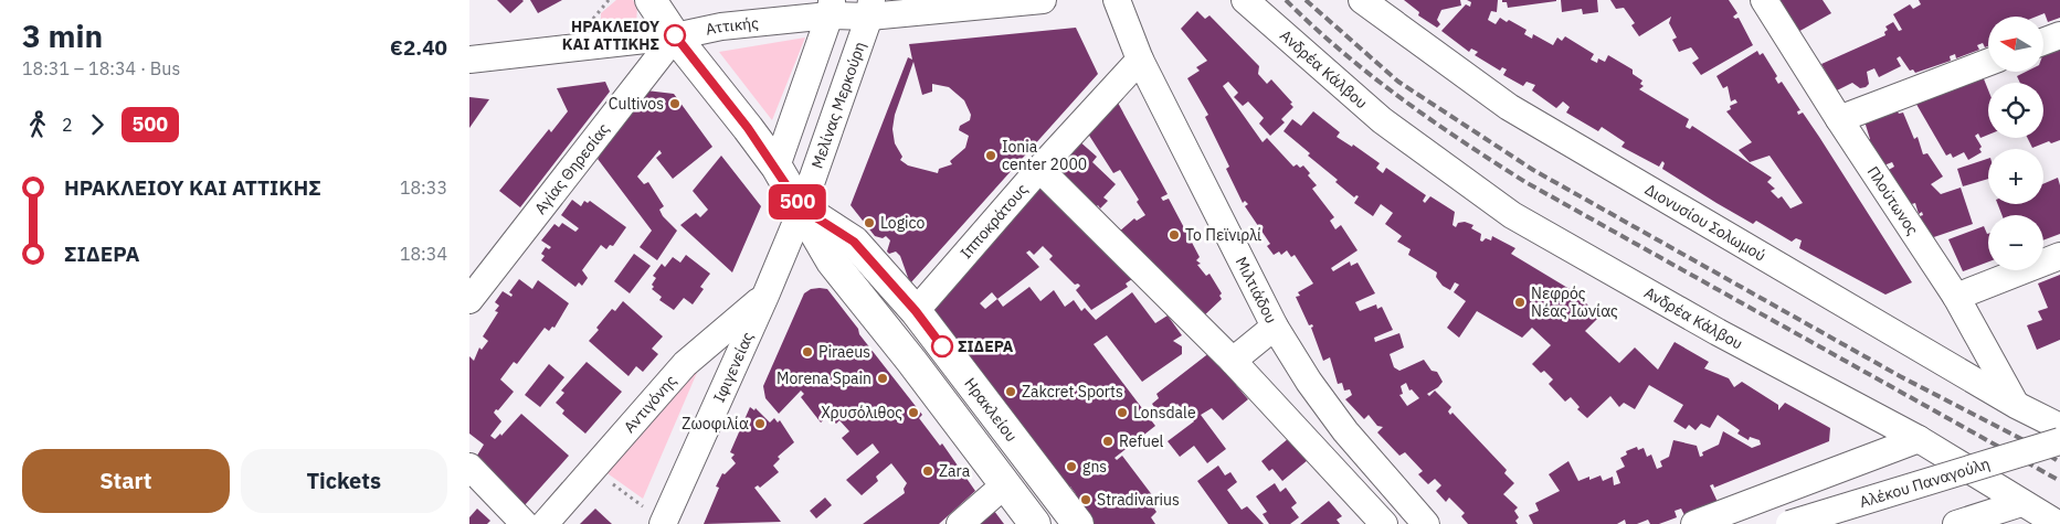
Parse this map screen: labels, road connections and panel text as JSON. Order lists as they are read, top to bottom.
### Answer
{
  "streets": {
    "main road": ["Ηρακλείου"],
    "street": [
      "Αττικής",
      "Ανδρέα Κάλβου",
      "Μελίνας Μερκούρη",
      "Αγίας Θηρεσίας",
      "Πλούτωνος",
      "Ιπποκράτους",
      "Διονυσίου Σολωμού",
      "Μιλτιάδου",
      "Ιφιγενείας",
      "Αντιγόνης",
      "Αλέκου Παναγούλη"
    ]
  },
  "crossings": [
    ["Αττικής", "Μελίνας Μερκούρη"],
    ["Αττικής", "Αγίας Θηρεσίας"],
    ["Αττικής", "Ηρακλείου"],
    ["Μελίνας Μερκούρη", "Ιφιγενείας"],
    ["Μελίνας Μερκούρη", "Ηρακλείου"],
    ["Αγίας Θηρεσίας", "Ηρακλείου"],
    ["Πλούτωνος", "Διονυσίου Σολωμού"],
    ["Ιπποκράτους", "Μιλτιάδου"],
    ["Ιπποκράτους", "Ηρακλείου"],
    ["Ιφιγενείας", "Αντιγόνης"],
    ["Ιφιγενείας", "Ηρακλείου"]
  ],
  "places": [
    "ΗΡΑΚΛΕΙΟΥ ΚΑΙ ΑΤΤΙΚΗΣ",
    "Cultivos",
    "Ionia center 2000",
    "Logico",
    "Το Πεϊνιρλί",
    "Νεφρός Νέας Ιωνίας",
    "ΣΙΔΕΡΑ",
    "Piraeus",
    "Morena Spain",
    "Zakcret Sports",
    "Χρυσόλιθος",
    "Lonsdale",
    "Ζωοφιλία",
    "Refuel",
    "gns",
    "Zara",
    "Stradivarius"
  ],
  "lines": ["bus line 500"],
  "north": "left",
  "page": {
    "heading": ["3 min", "18:31 – 18:34 · Bus", "€2.40"],
    "on_map": "500",
    "map_buttons": ["+", "−"],
    "legs": ["2", "500"],
    "list": [
      {
        "name": "ΗΡΑΚΛΕΙΟΥ ΚΑΙ ΑΤΤΙΚΗΣ",
        "value": "18:33"
      },
      {
        "name": "ΣΙΔΕΡΑ",
        "value": "18:34"
      }
    ],
    "buttons": ["Start", "Tickets"]
  }
}
